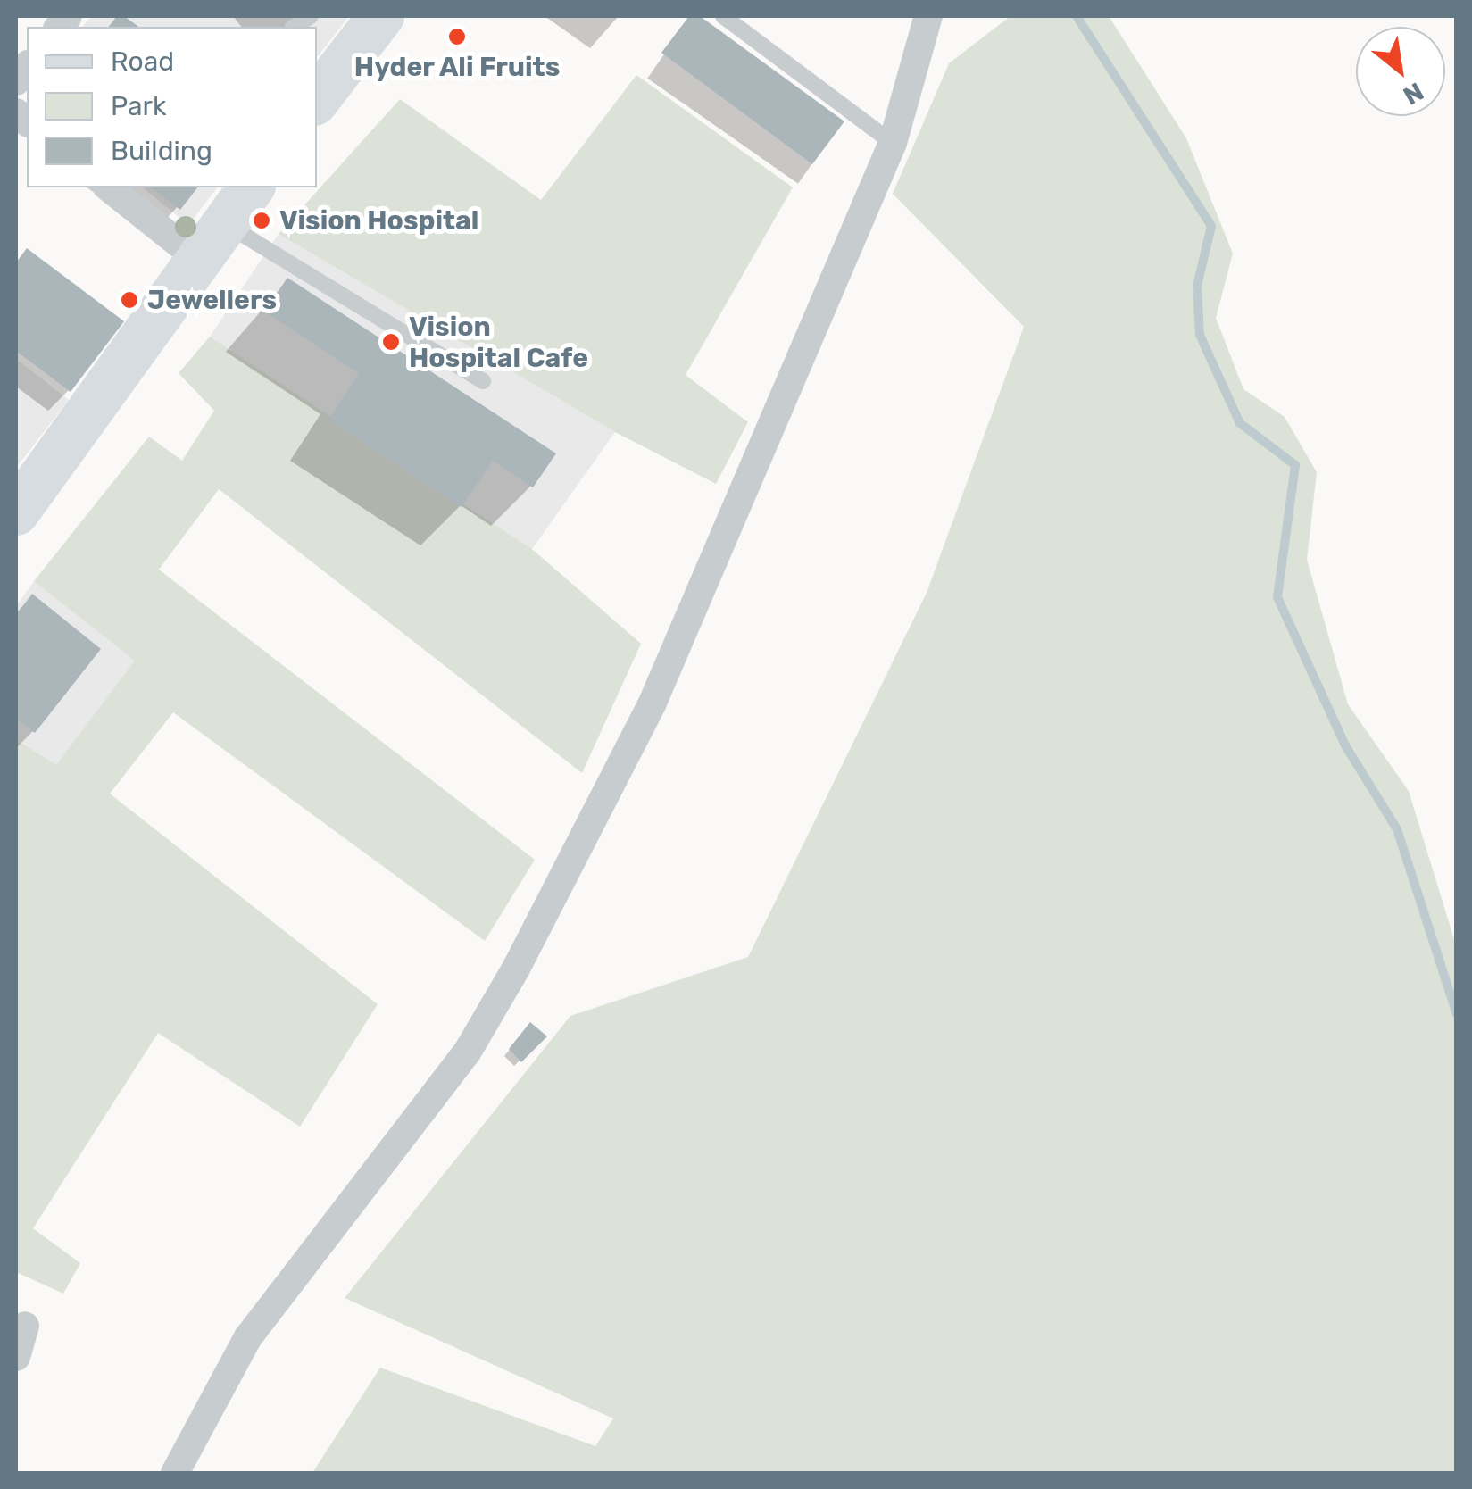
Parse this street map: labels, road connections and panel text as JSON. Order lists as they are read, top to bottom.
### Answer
{
  "places": [
    "Hyder Ali Fruits",
    "Vision Hospital",
    "Jewellers",
    "Vision Hospital Cafe"
  ],
  "legend": ["Road", "Park", "Building"],
  "north": "bottom right"
}
